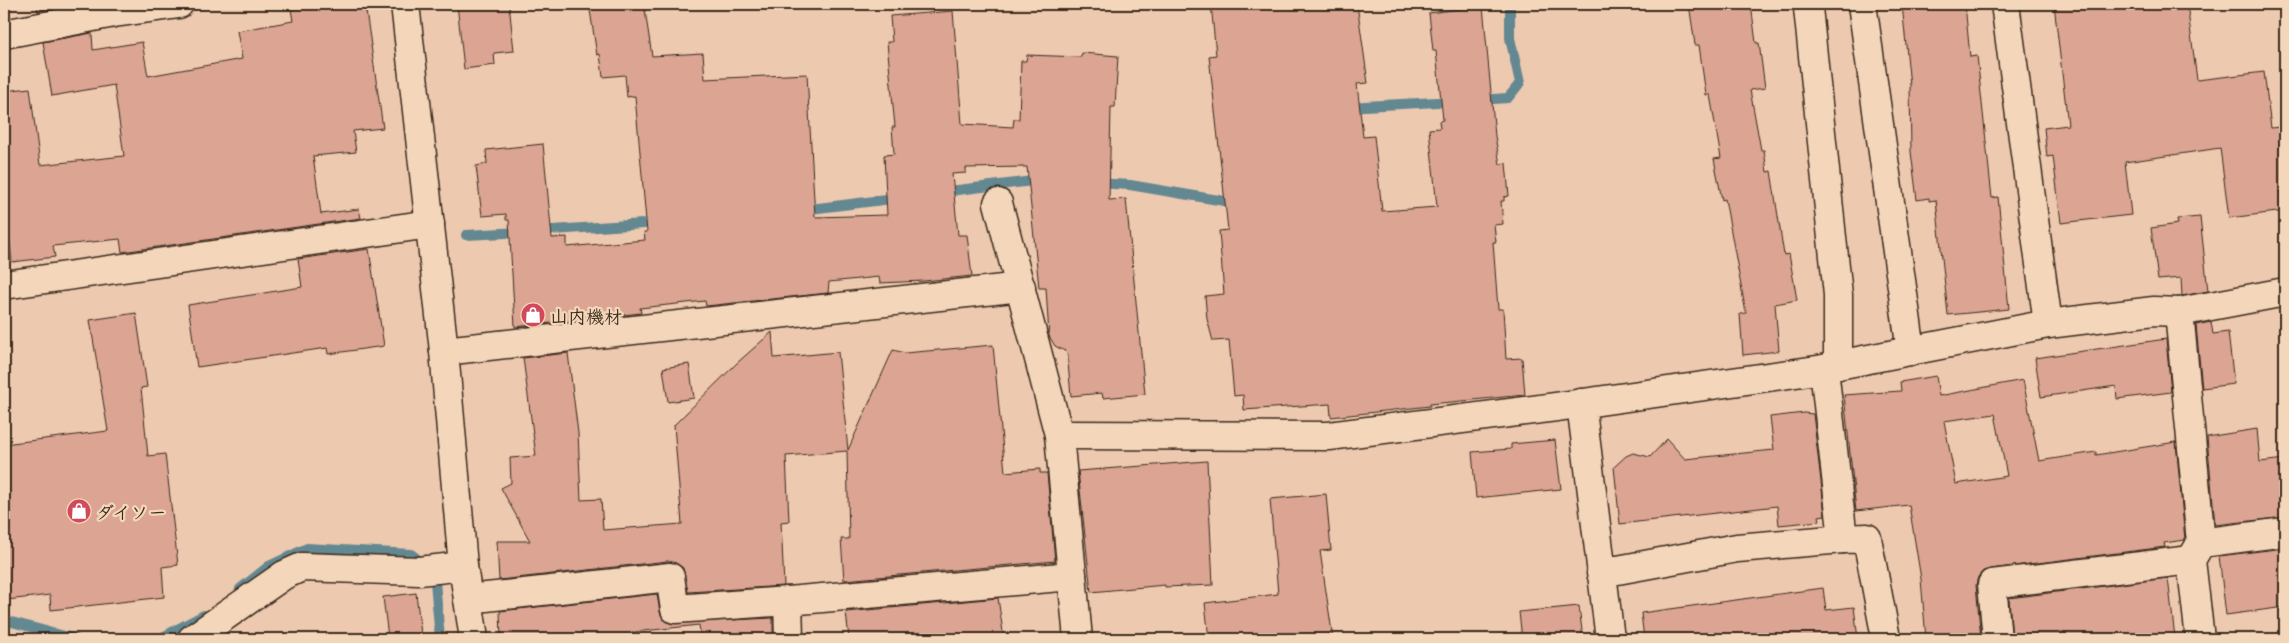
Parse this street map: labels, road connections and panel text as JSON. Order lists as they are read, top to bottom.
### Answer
{
  "places": {
    "shop": ["山内機材", "ダイソー"]
  }
}
